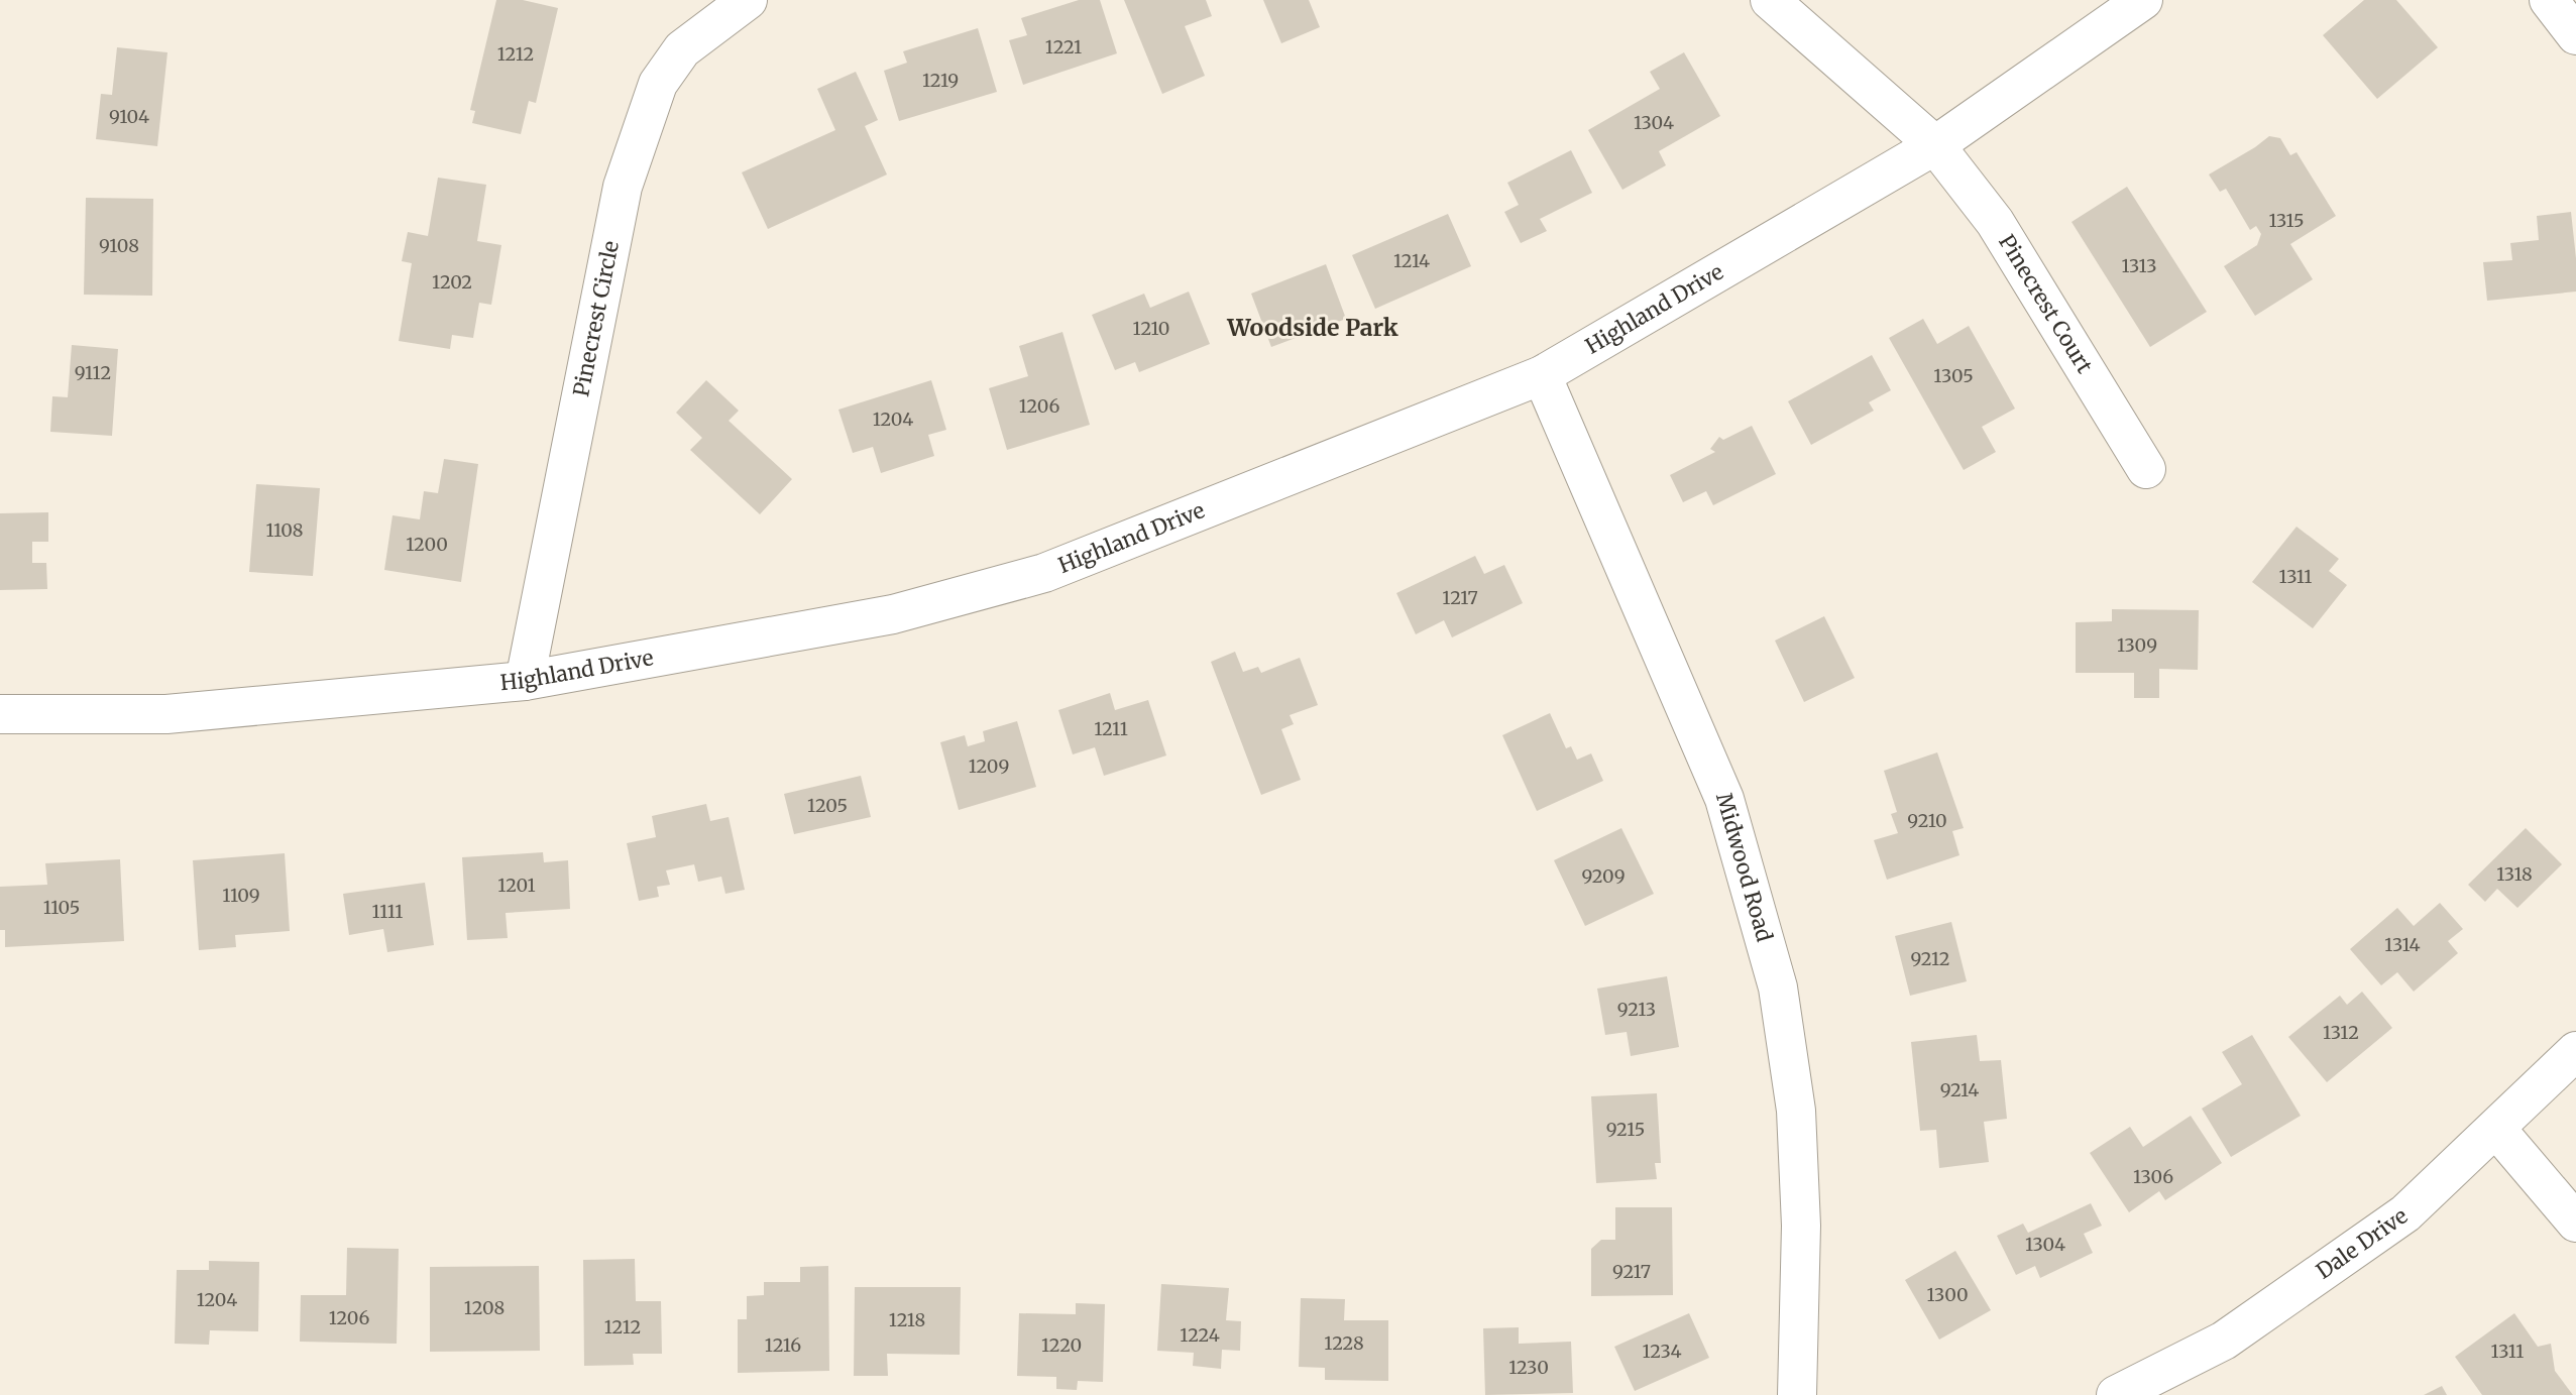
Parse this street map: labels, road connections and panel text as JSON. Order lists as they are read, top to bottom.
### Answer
{
  "streets": {
    "street": [
      "Pinecrest Court",
      "Highland Drive",
      "Pinecrest Circle",
      "Midwood Road",
      "Dale Drive"
    ]
  },
  "crossings": [
    ["Pinecrest Court", "Highland Drive"],
    ["Highland Drive", "Pinecrest Circle"],
    ["Highland Drive", "Midwood Road"]
  ],
  "districts": ["Woodside Park"],
  "house_numbers": [
    "1221",
    "1212",
    "1219",
    "9104",
    "1304",
    "1315",
    "9108",
    "1214",
    "1313",
    "1202",
    "1210",
    "9112",
    "1305",
    "1206",
    "1204",
    "1108",
    "1200",
    "1311",
    "1217",
    "1309",
    "1211",
    "1209",
    "1205",
    "9210",
    "1318",
    "9209",
    "1201",
    "1109",
    "1105",
    "1111",
    "1314",
    "9212",
    "9213",
    "1312",
    "9214",
    "9215",
    "1306",
    "1304",
    "9217",
    "1300",
    "1204",
    "1208",
    "1206",
    "1218",
    "1212",
    "1224",
    "1228",
    "1216",
    "1220",
    "1234",
    "1311",
    "1230"
  ]
}
